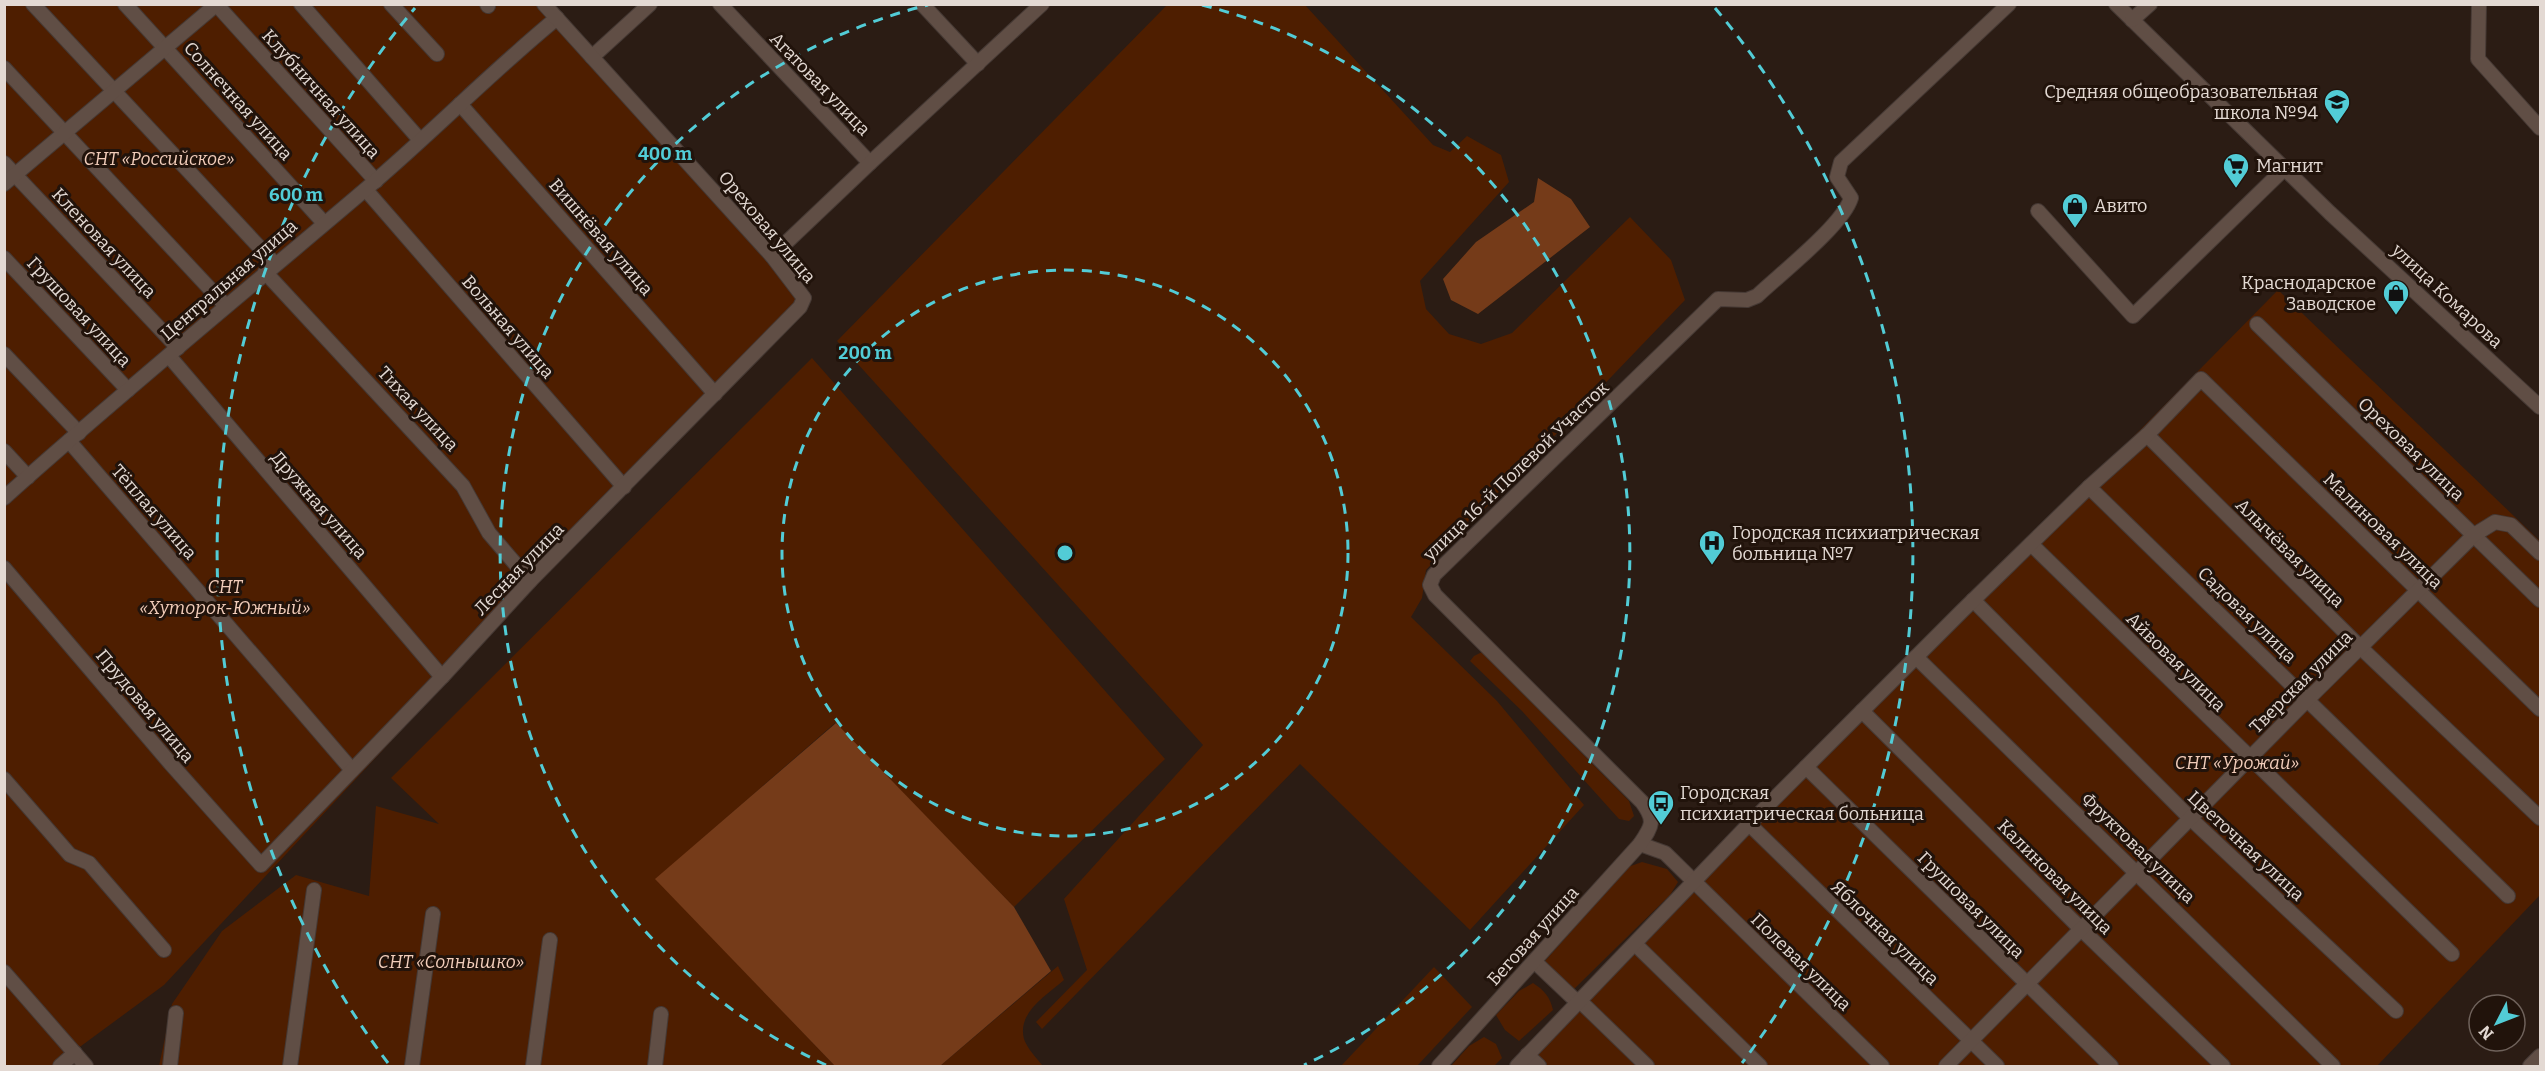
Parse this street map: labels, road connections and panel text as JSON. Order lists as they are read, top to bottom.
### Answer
{
  "streets": {
    "street": [
      "Агатовая улица",
      "Клубничная улица",
      "Солнечная улица",
      "Ореховая улица",
      "Вишнёвая улица",
      "Кленовая улица",
      "Центральная улица",
      "улица Комарова",
      "Грушовая улица",
      "Вольная улица",
      "Тихая улица",
      "улица 16-й Полевой Участок",
      "Дружная улица",
      "Тёплая улица",
      "Малиновая улица",
      "Алычёвая улица",
      "Лесная улица",
      "Садовая улица",
      "Айвовая улица",
      "Тверская улица",
      "Прудовая улица",
      "Цветочная улица",
      "Фруктовая улица",
      "Калиновая улица",
      "Яблочная улица",
      "Беговая улица",
      "Полевая улица"
    ]
  },
  "crossings": [
    ["Клубничная улица", "Центральная улица"],
    ["Клубничная улица", "Вольная улица"],
    ["Солнечная улица", "Центральная улица"],
    ["Ореховая улица", "Центральная улица"],
    ["Ореховая улица", "Лесная улица"],
    ["Ореховая улица", "Тверская улица"],
    ["Вишнёвая улица", "Центральная улица"],
    ["Вишнёвая улица", "Лесная улица"],
    ["Кленовая улица", "Центральная улица"],
    ["Кленовая улица", "Дружная улица"],
    ["Центральная улица", "Грушовая улица"],
    ["Центральная улица", "Вольная улица"],
    ["Центральная улица", "Тихая улица"],
    ["Центральная улица", "Дружная улица"],
    ["Центральная улица", "Тёплая улица"],
    ["Грушовая улица", "Тверская улица"],
    ["Вольная улица", "Лесная улица"],
    ["Тихая улица", "Лесная улица"],
    ["улица 16-й Полевой Участок", "Беговая улица"],
    ["Дружная улица", "Лесная улица"],
    ["Тёплая улица", "Лесная улица"],
    ["Малиновая улица", "Алычёвая улица"],
    ["Малиновая улица", "Тверская улица"],
    ["Алычёвая улица", "Тверская улица"],
    ["Лесная улица", "Прудовая улица"],
    ["Садовая улица", "Тверская улица"],
    ["Айвовая улица", "Тверская улица"],
    ["Тверская улица", "Цветочная улица"],
    ["Тверская улица", "Фруктовая улица"],
    ["Тверская улица", "Калиновая улица"],
    ["Тверская улица", "Яблочная улица"],
    ["Беговая улица", "Полевая улица"]
  ],
  "parks": [
    "СНТ «Российское»",
    "СНТ «Хуторок-Южный»",
    "СНТ «Урожай»",
    "СНТ «Солнышко»"
  ],
  "places": {
    "school or university": ["Средняя общеобразовательная школа №94"],
    "supermarket": ["Магнит"],
    "shop": ["Авито", "Краснодарское Заводское"],
    "hospital": ["Городская психиатрическая больница №7"],
    "bus stop": ["Городская психиатрическая больница"]
  },
  "north": "bottom left",
  "rings": ["400 m", "600 m", "200 m"]
}
